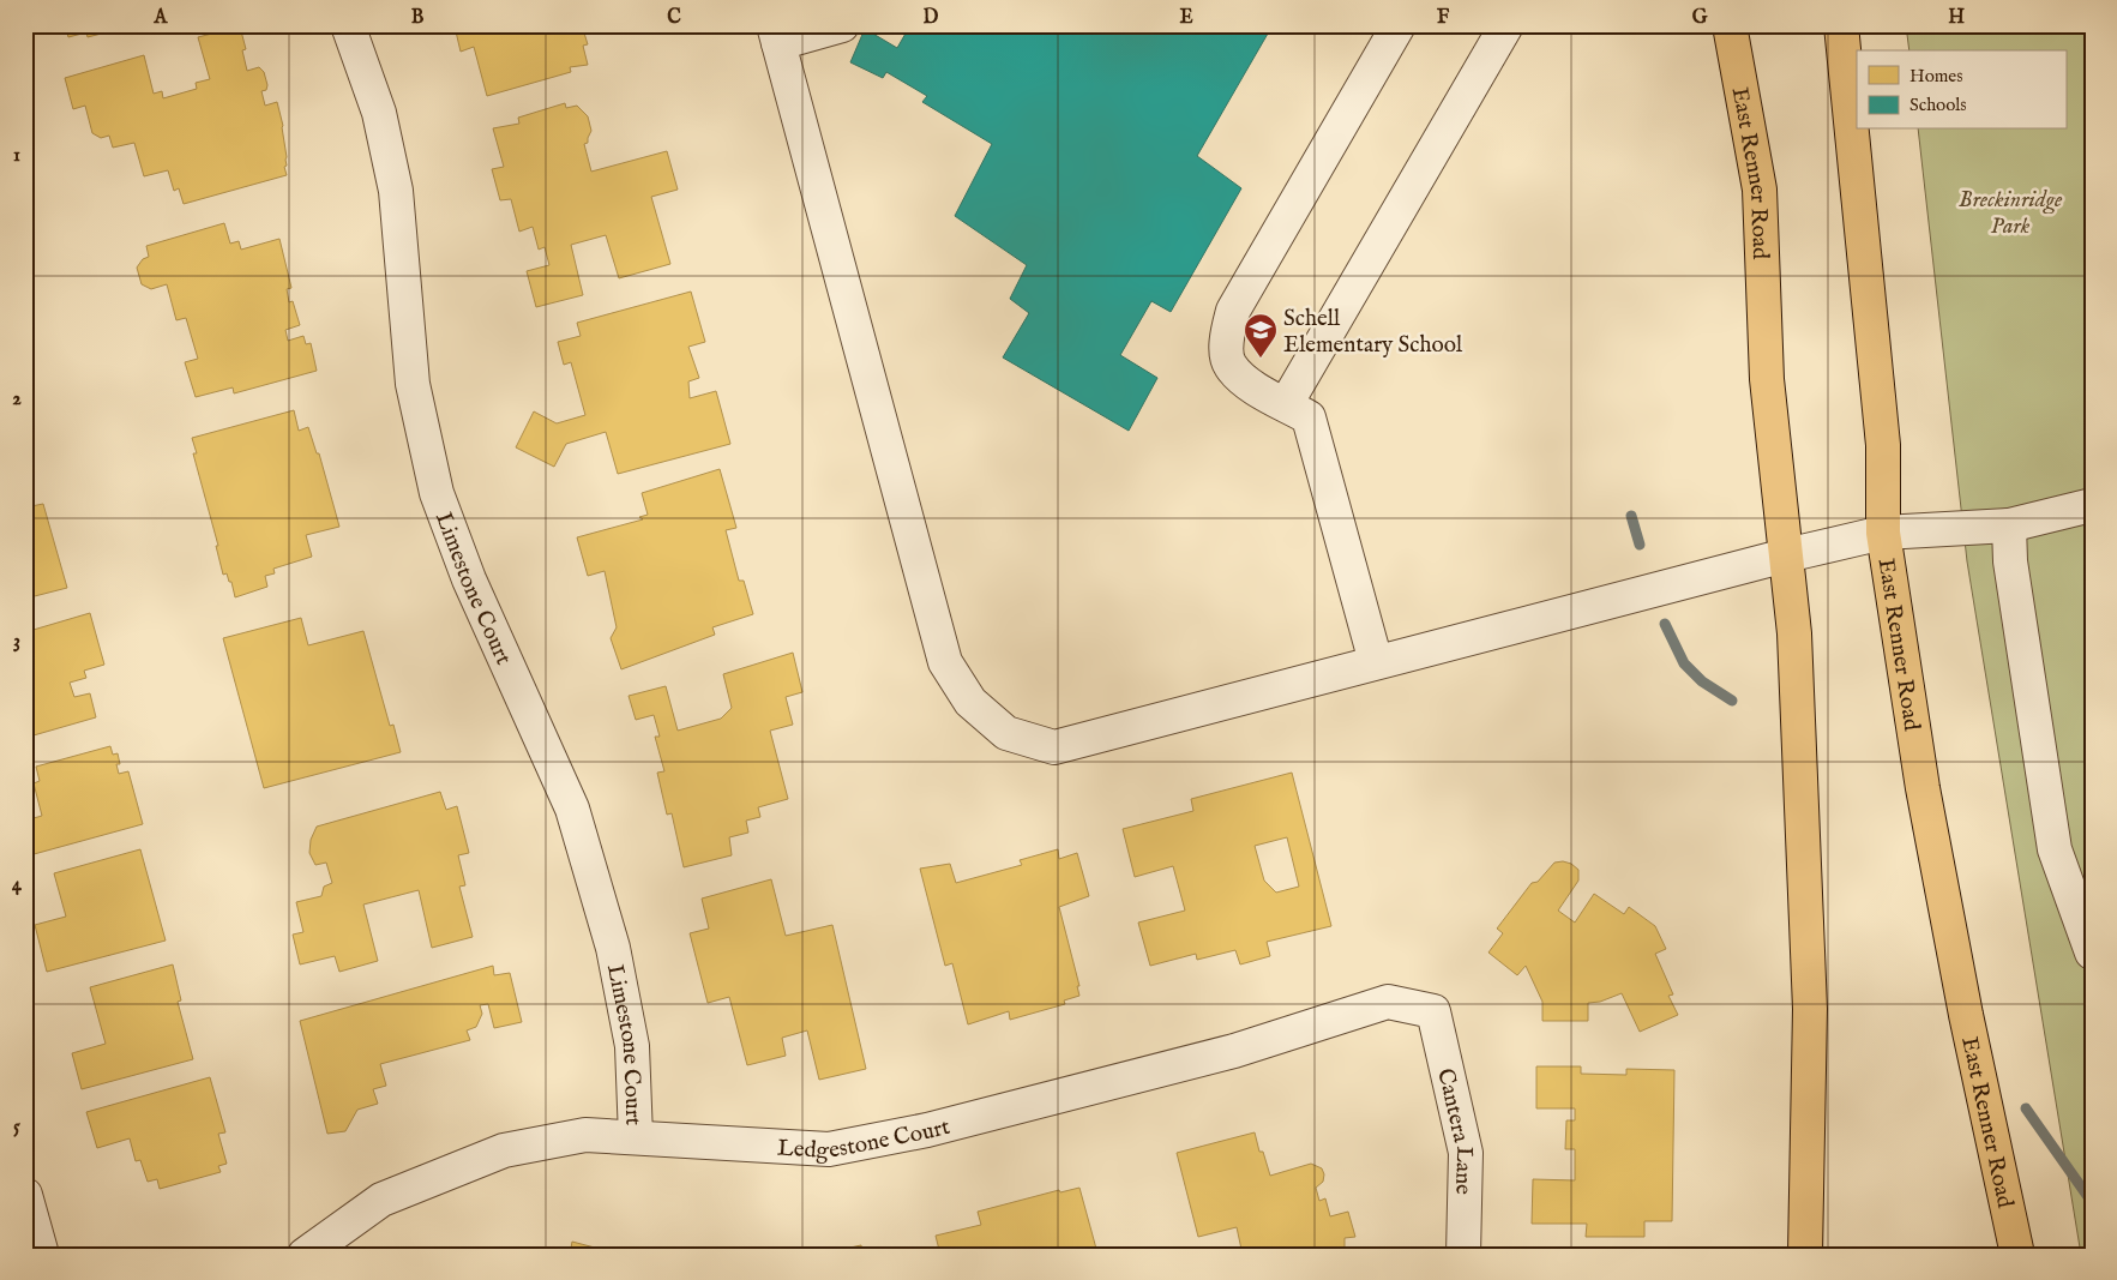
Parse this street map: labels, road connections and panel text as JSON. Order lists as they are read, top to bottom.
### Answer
{
  "streets": {
    "main road": ["East Renner Road"],
    "street": ["Limestone Court", "Cantera Lane", "Ledgestone Court"]
  },
  "crossings": [
    ["Limestone Court", "Ledgestone Court"],
    ["Cantera Lane", "Ledgestone Court"]
  ],
  "parks": ["Breckinridge Park"],
  "places": {
    "school or university": ["Schell Elementary School"]
  },
  "legend": ["Homes", "Schools"],
  "grid": {
    "columns": [
      "A",
      "B",
      "C",
      "D",
      "E",
      "F",
      "G",
      "H"
    ],
    "rows": [
      "1",
      "2",
      "3",
      "4",
      "5"
    ]
  }
}
